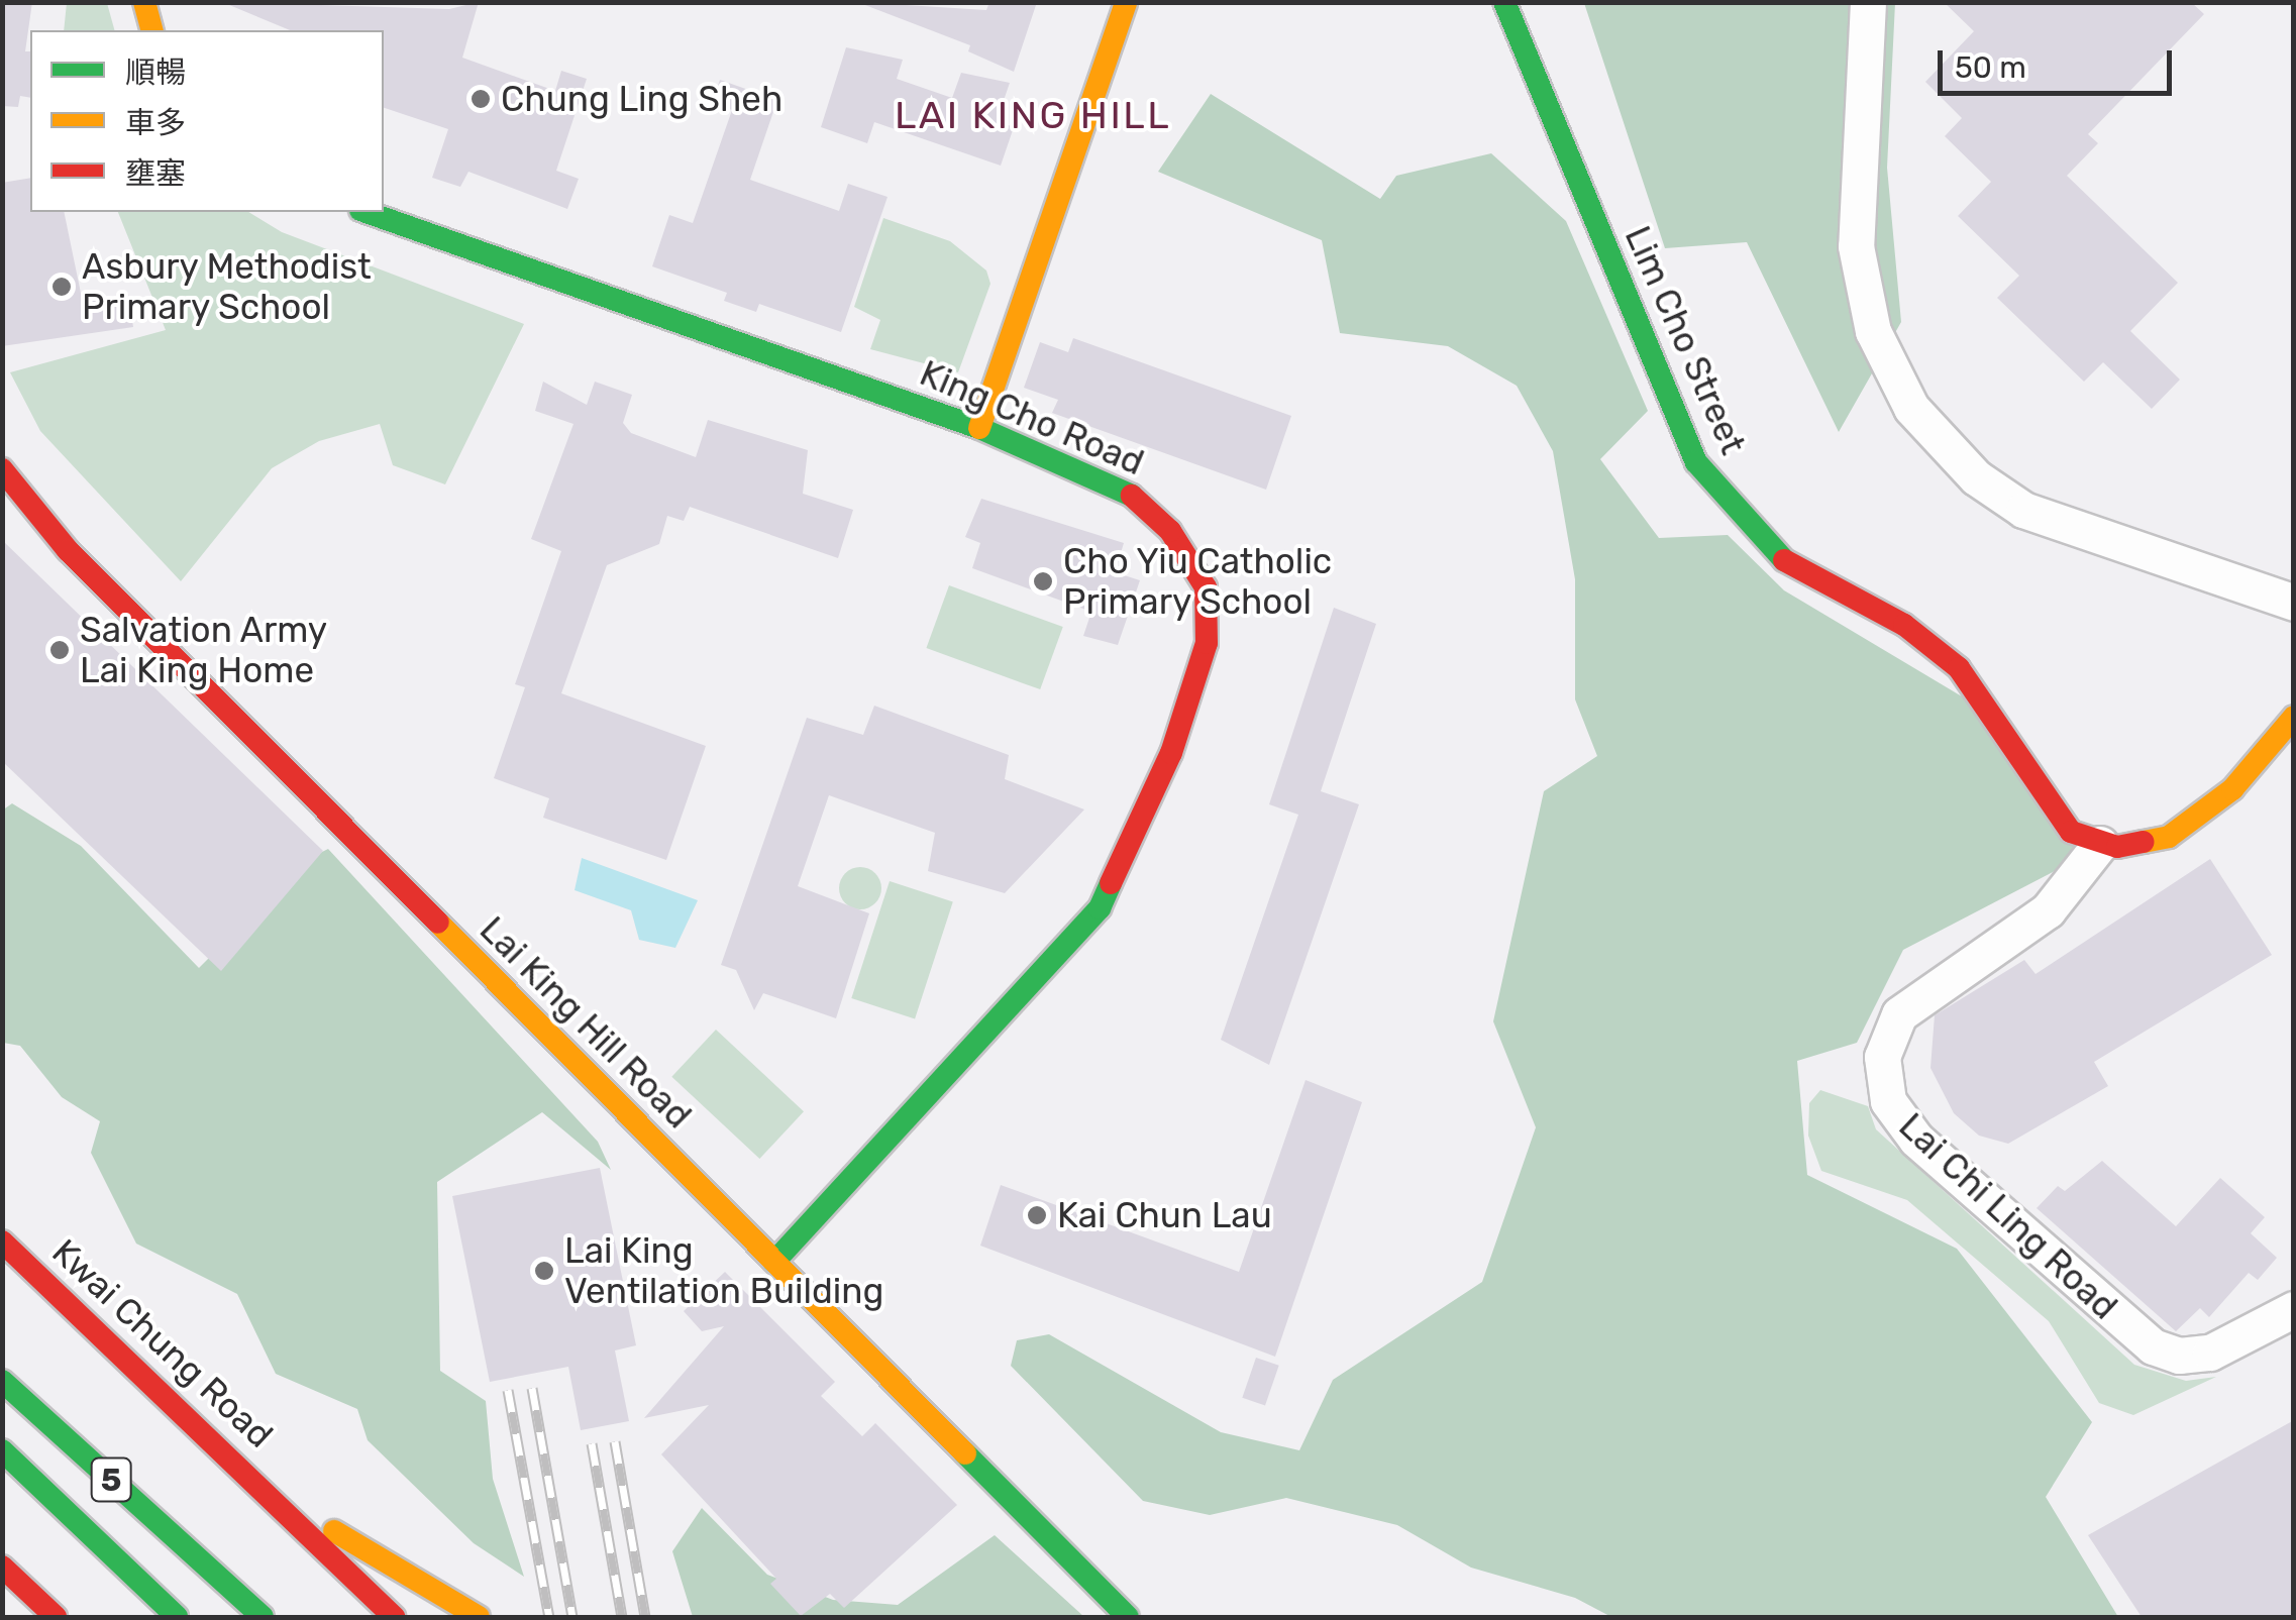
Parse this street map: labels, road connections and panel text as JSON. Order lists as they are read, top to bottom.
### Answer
{
  "streets": {
    "main road": [
      "Lim Cho Street",
      "King Cho Road",
      "Lai King Hill Road",
      "Kwai Chung Road",
      "5"
    ],
    "street": ["Lai Chi Ling Road"]
  },
  "crossings": [
    ["Lim Cho Street", "Lai Chi Ling Road"],
    ["King Cho Road", "Lai King Hill Road"]
  ],
  "districts": ["LAI KING HILL"],
  "places": [
    "Chung Ling Sheh",
    "Asbury Methodist Primary School",
    "Cho Yiu Catholic Primary School",
    "Salvation Army Lai King Home",
    "Kai Chun Lau",
    "Lai King Ventilation Building"
  ],
  "legend": ["順暢", "車多", "壅塞"],
  "scale_bar": "50 m"
}
